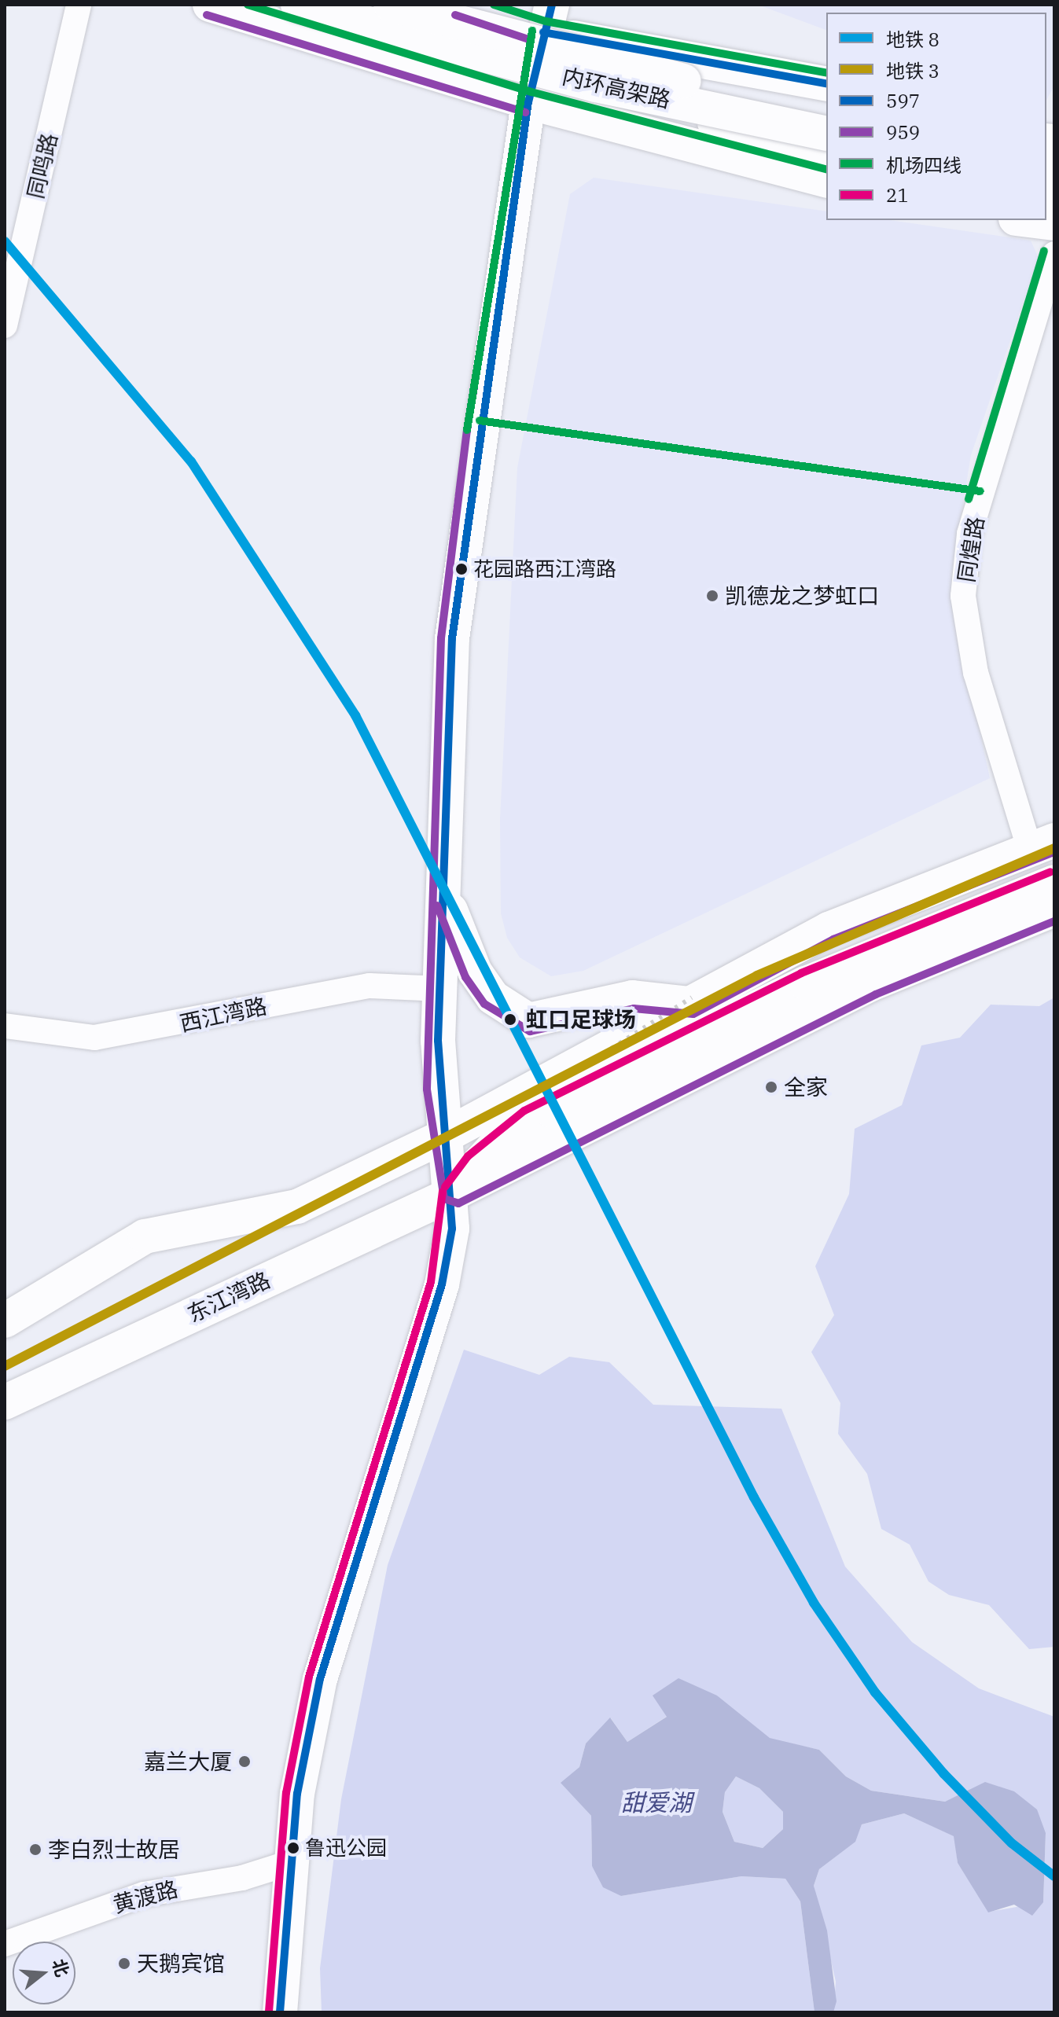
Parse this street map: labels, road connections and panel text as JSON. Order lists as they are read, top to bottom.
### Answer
{
  "streets": {
    "main road": ["内环高架路", "东江湾路"],
    "street": [
      "同鸣路",
      "同煌路",
      "西江湾路",
      "黄渡路"
    ]
  },
  "water": ["甜爱湖"],
  "places": [
    "花园路西江湾路",
    "凯德龙之梦虹口",
    "虹口足球场",
    "全家",
    "嘉兰大厦",
    "鲁迅公园",
    "李白烈士故居",
    "天鹅宾馆"
  ],
  "lines": [
    "transit line 597",
    "transit line 机场四线",
    "transit line 959",
    "metro line 8",
    "metro line 3",
    "transit line 21"
  ],
  "legend": [
    "地铁 8",
    "地铁 3",
    "597",
    "959",
    "机场四线",
    "21"
  ],
  "north": "right"
}
